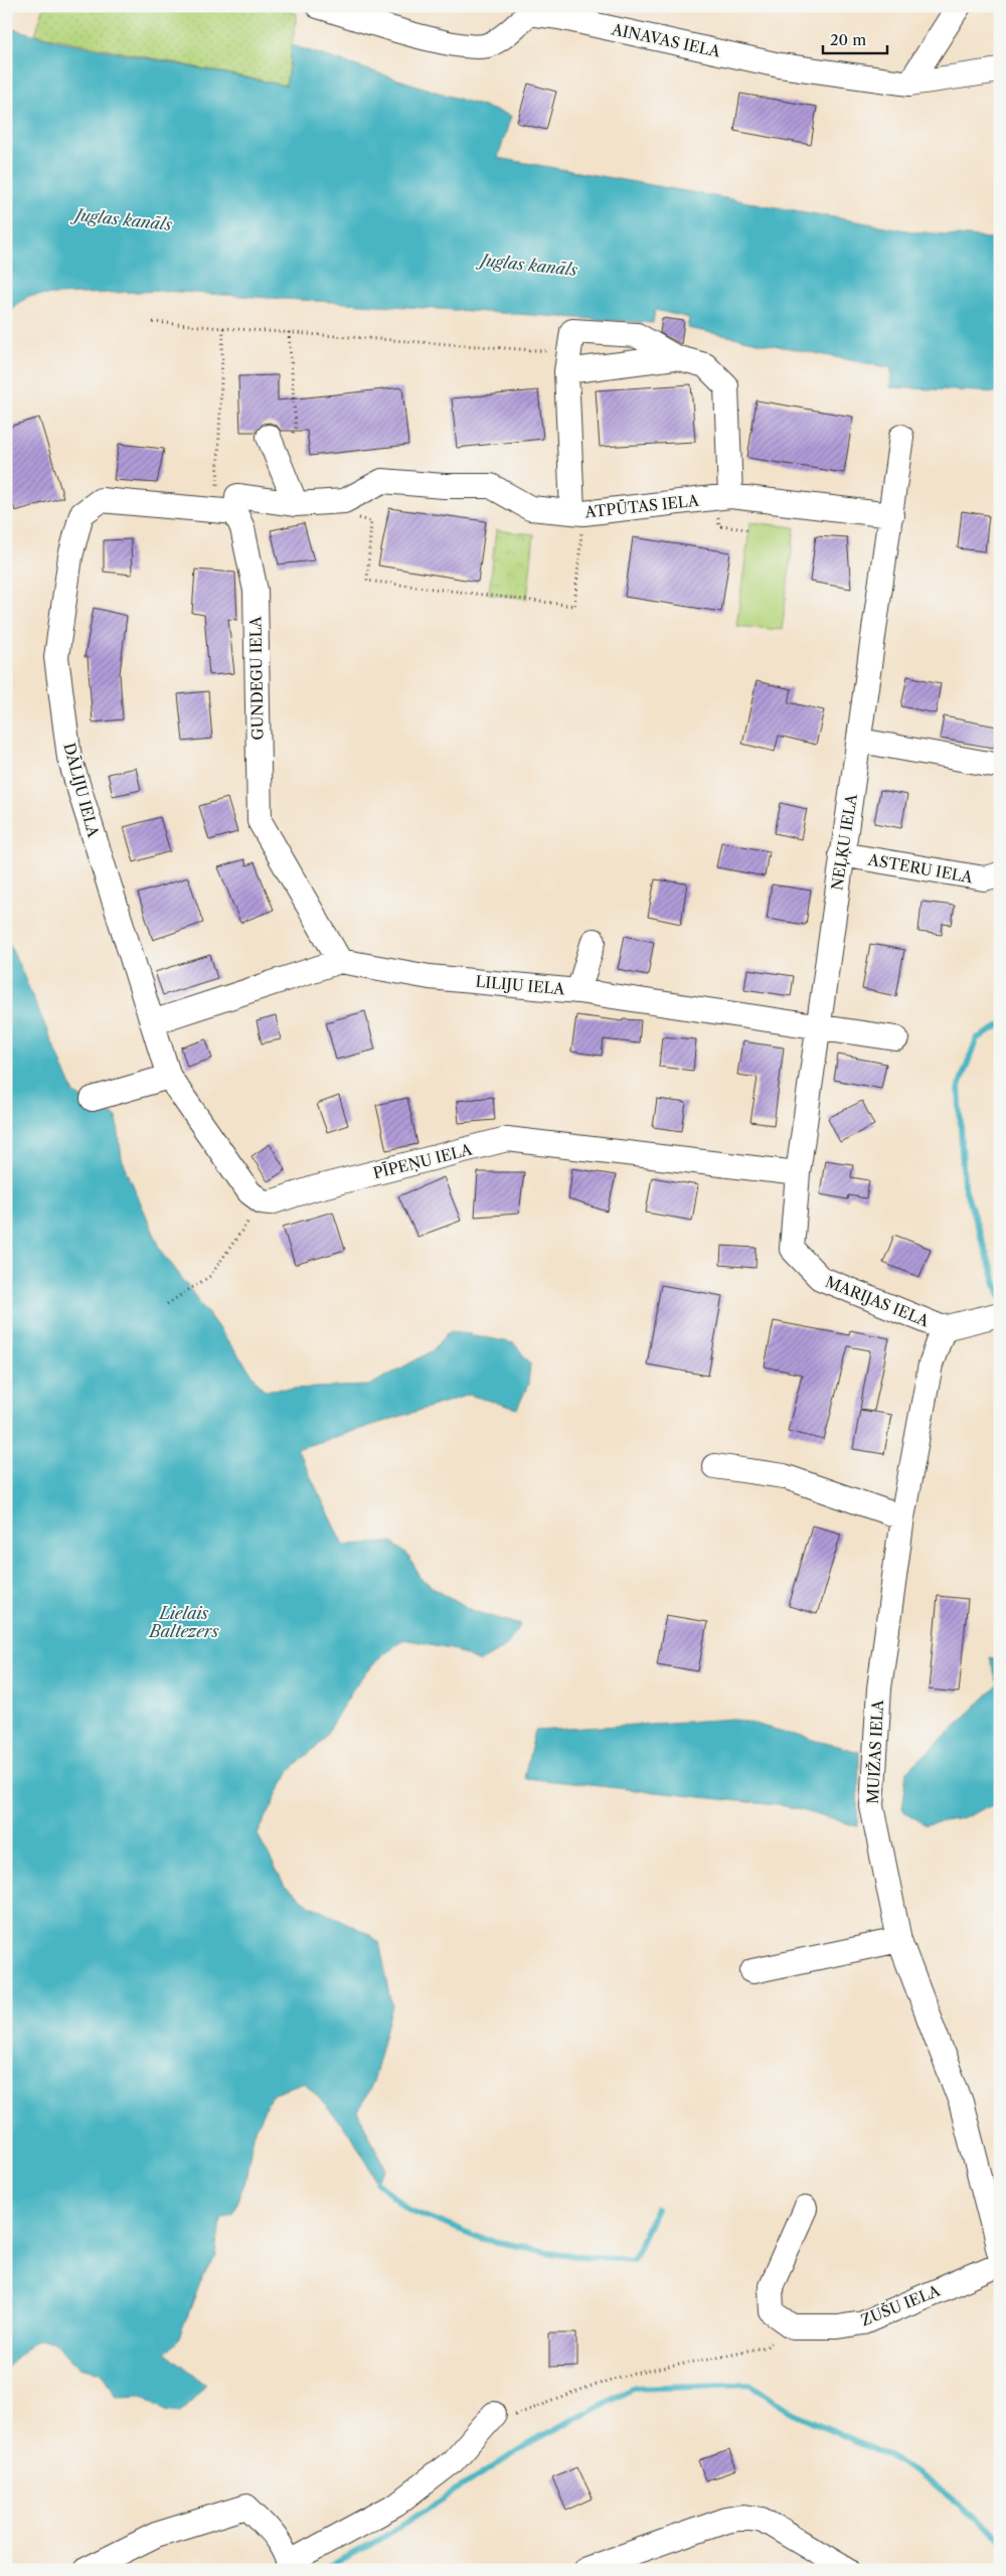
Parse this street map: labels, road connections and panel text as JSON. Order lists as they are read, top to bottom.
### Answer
{
  "streets": {
    "street": [
      "AINAVAS IELA",
      "ATPŪTAS IELA",
      "GUNDEGU IELA",
      "DĀLIJU IELA",
      "NEĻĶU IELA",
      "ASTERU IELA",
      "LILIJU IELA",
      "PĪPEŅU IELA",
      "MARIJAS IELA",
      "MUIŽAS IELA",
      "ZUŠU IELA"
    ]
  },
  "crossings": [
    ["ATPŪTAS IELA", "GUNDEGU IELA"],
    ["ATPŪTAS IELA", "DĀLIJU IELA"],
    ["ATPŪTAS IELA", "NEĻĶU IELA"],
    ["GUNDEGU IELA", "DĀLIJU IELA"],
    ["GUNDEGU IELA", "LILIJU IELA"],
    ["DĀLIJU IELA", "LILIJU IELA"],
    ["NEĻĶU IELA", "ASTERU IELA"],
    ["NEĻĶU IELA", "LILIJU IELA"],
    ["NEĻĶU IELA", "PĪPEŅU IELA"],
    ["NEĻĶU IELA", "MARIJAS IELA"],
    ["MARIJAS IELA", "MUIŽAS IELA"]
  ],
  "water": ["Juglas kanāls", "Lielais Baltezers"],
  "scale_bar": "20 m"
}
